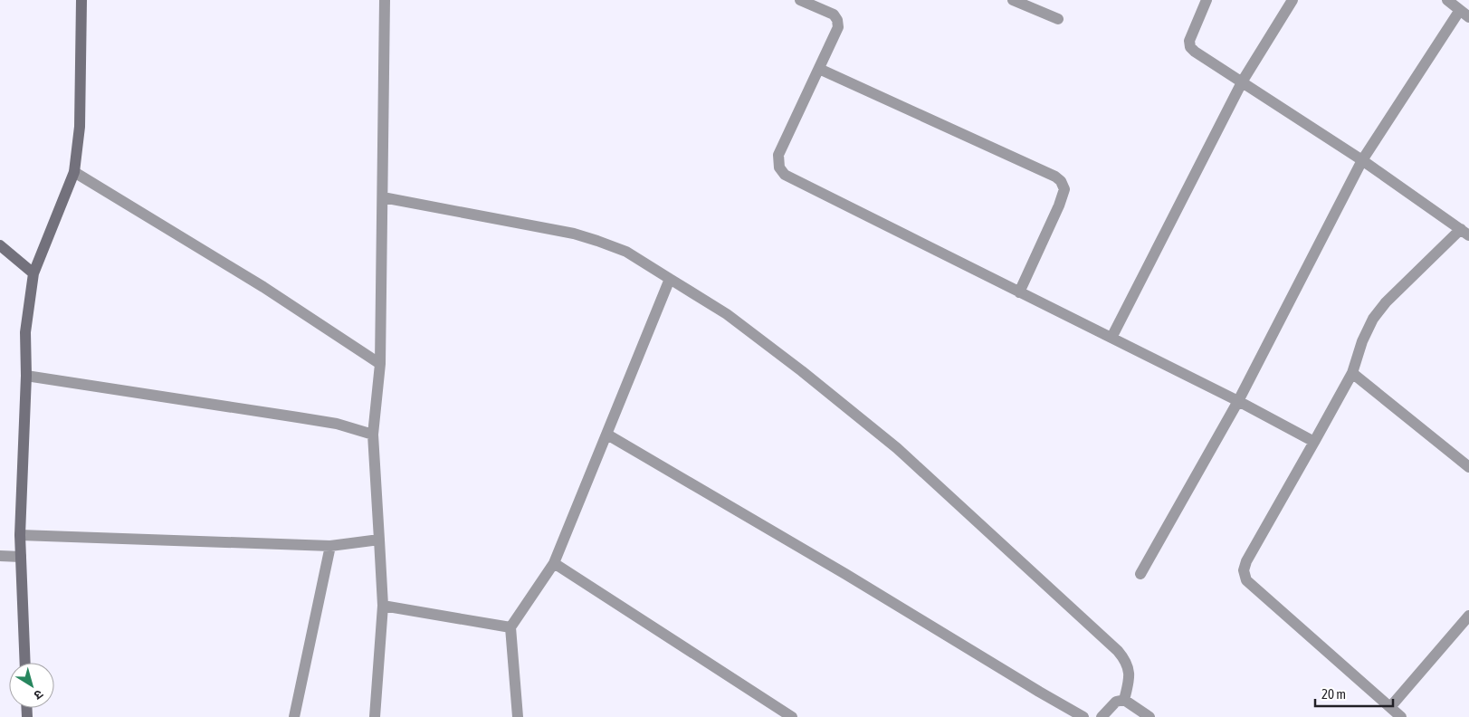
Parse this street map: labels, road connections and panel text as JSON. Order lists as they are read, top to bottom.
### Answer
{
  "scale_bar": "20 m",
  "north": "bottom right"
}
